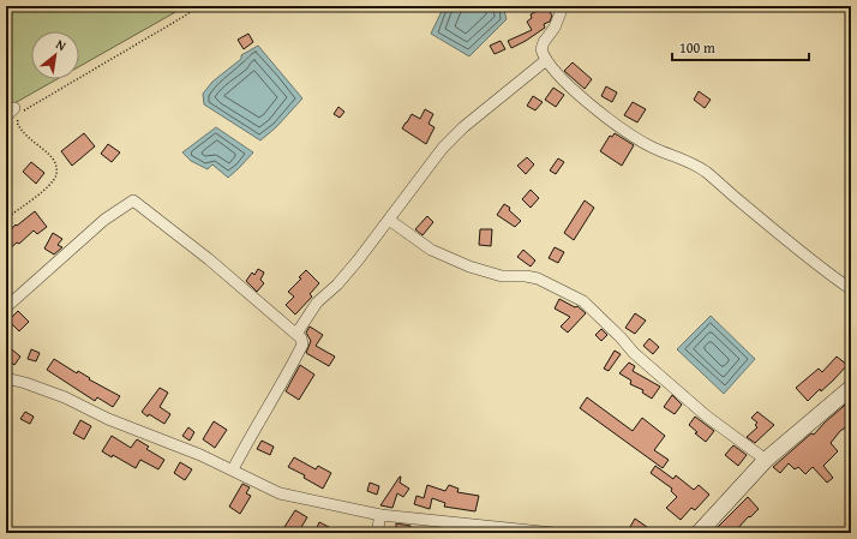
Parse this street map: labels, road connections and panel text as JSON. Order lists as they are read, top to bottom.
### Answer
{
  "scale_bar": "100 m",
  "north": "top right"
}
